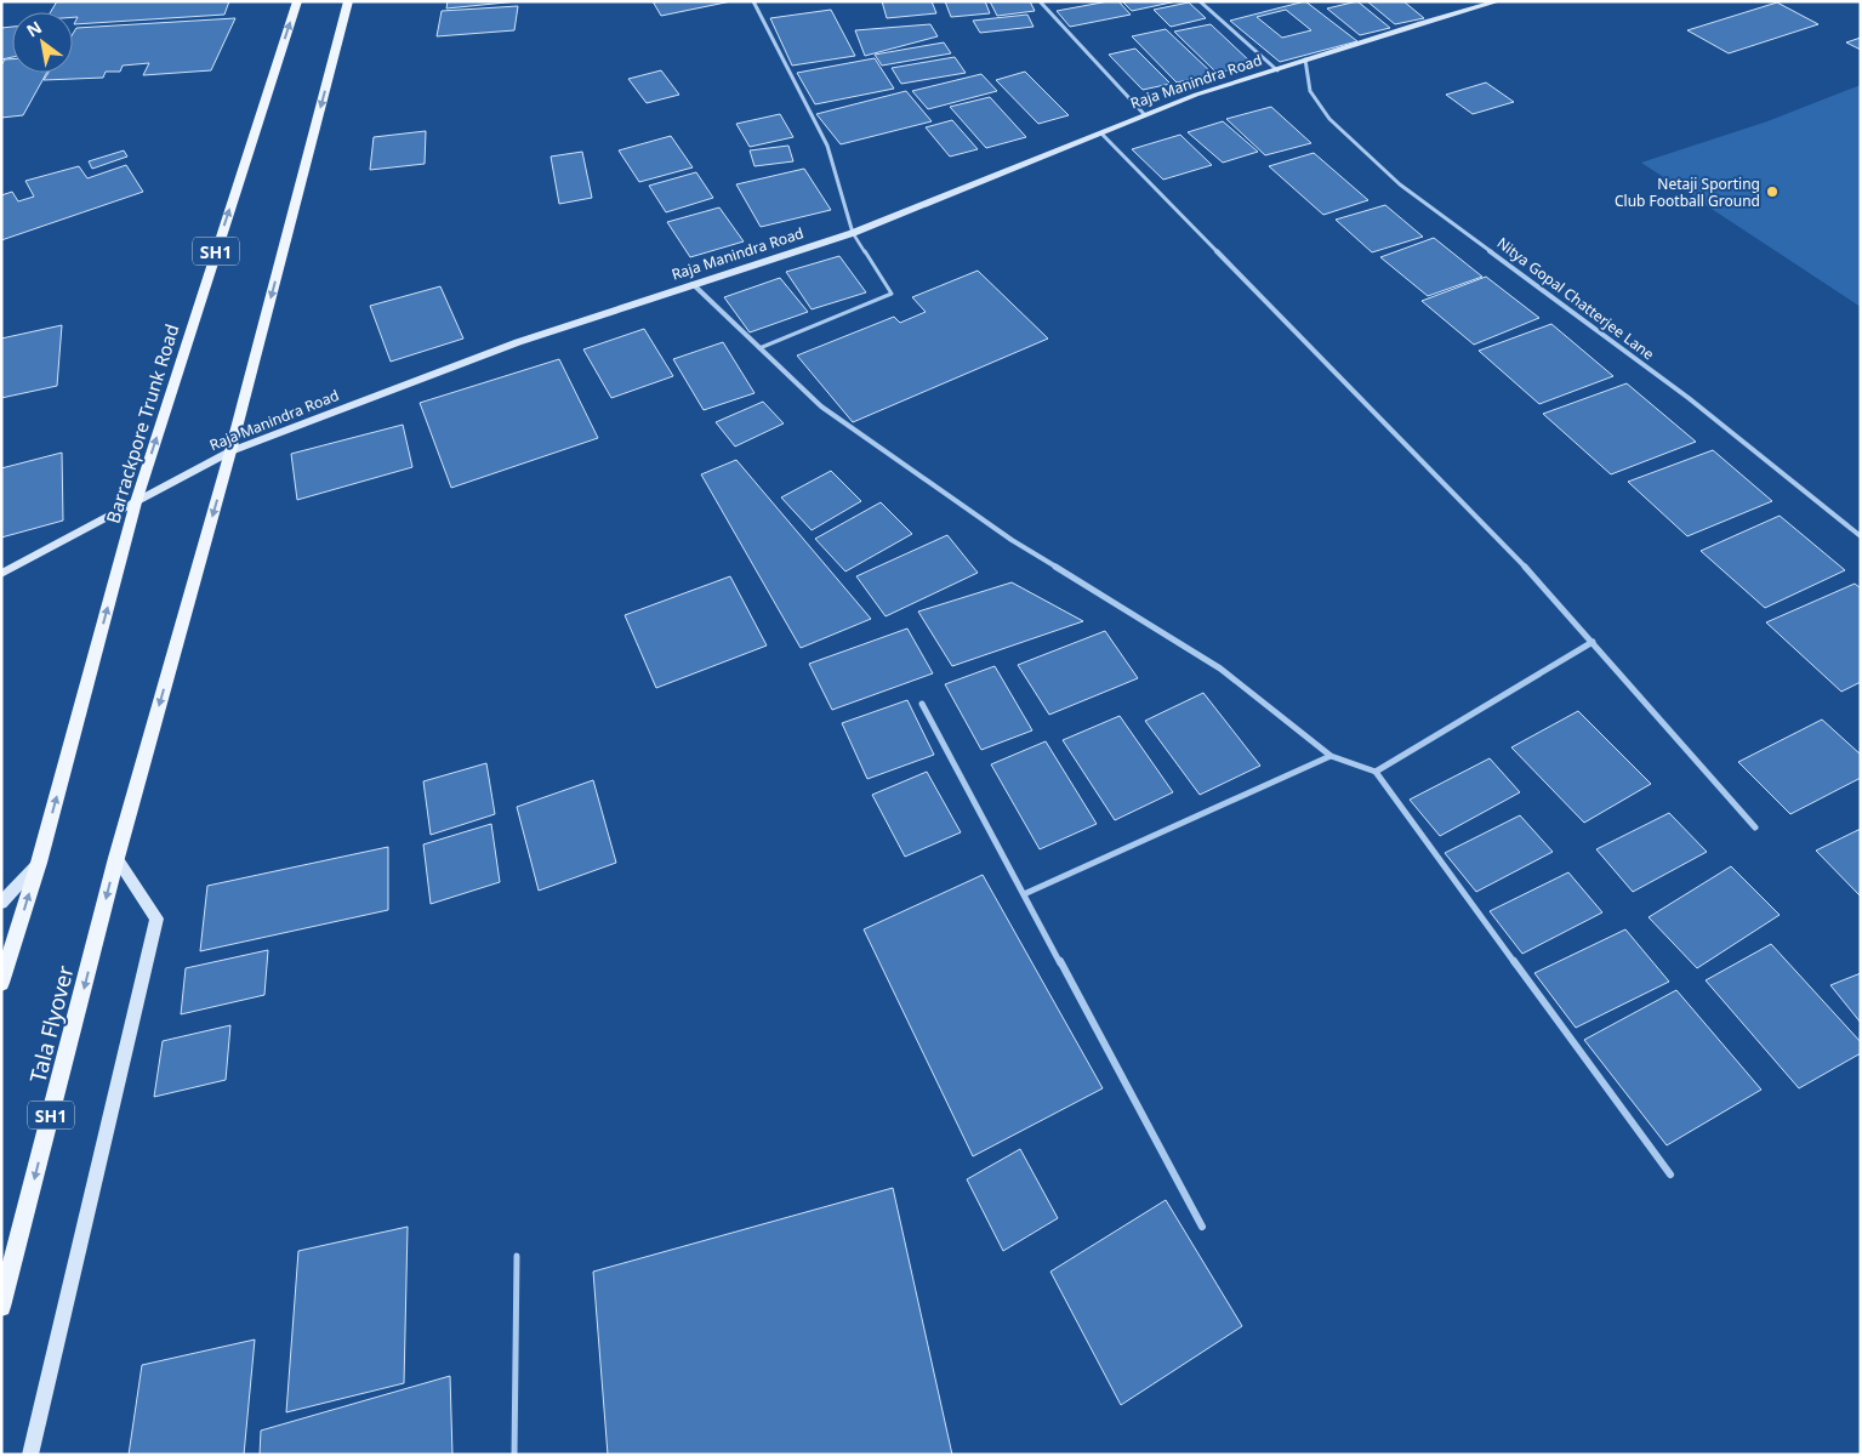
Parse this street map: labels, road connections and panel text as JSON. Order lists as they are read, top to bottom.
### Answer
{
  "streets": {
    "main road": ["SH1", "Barrackpore Trunk Road", "Tala Flyover"],
    "street": ["Raja Manindra Road", "Nitya Gopal Chatterjee Lane"]
  },
  "crossings": [
    ["Raja Manindra Road", "SH1"],
    ["Raja Manindra Road", "Nitya Gopal Chatterjee Lane"],
    ["Raja Manindra Road", "Barrackpore Trunk Road"],
    ["SH1", "Tala Flyover"]
  ],
  "one_way": ["Tala Flyover"],
  "places": ["Netaji Sporting Club Football Ground"],
  "north": "top left"
}
